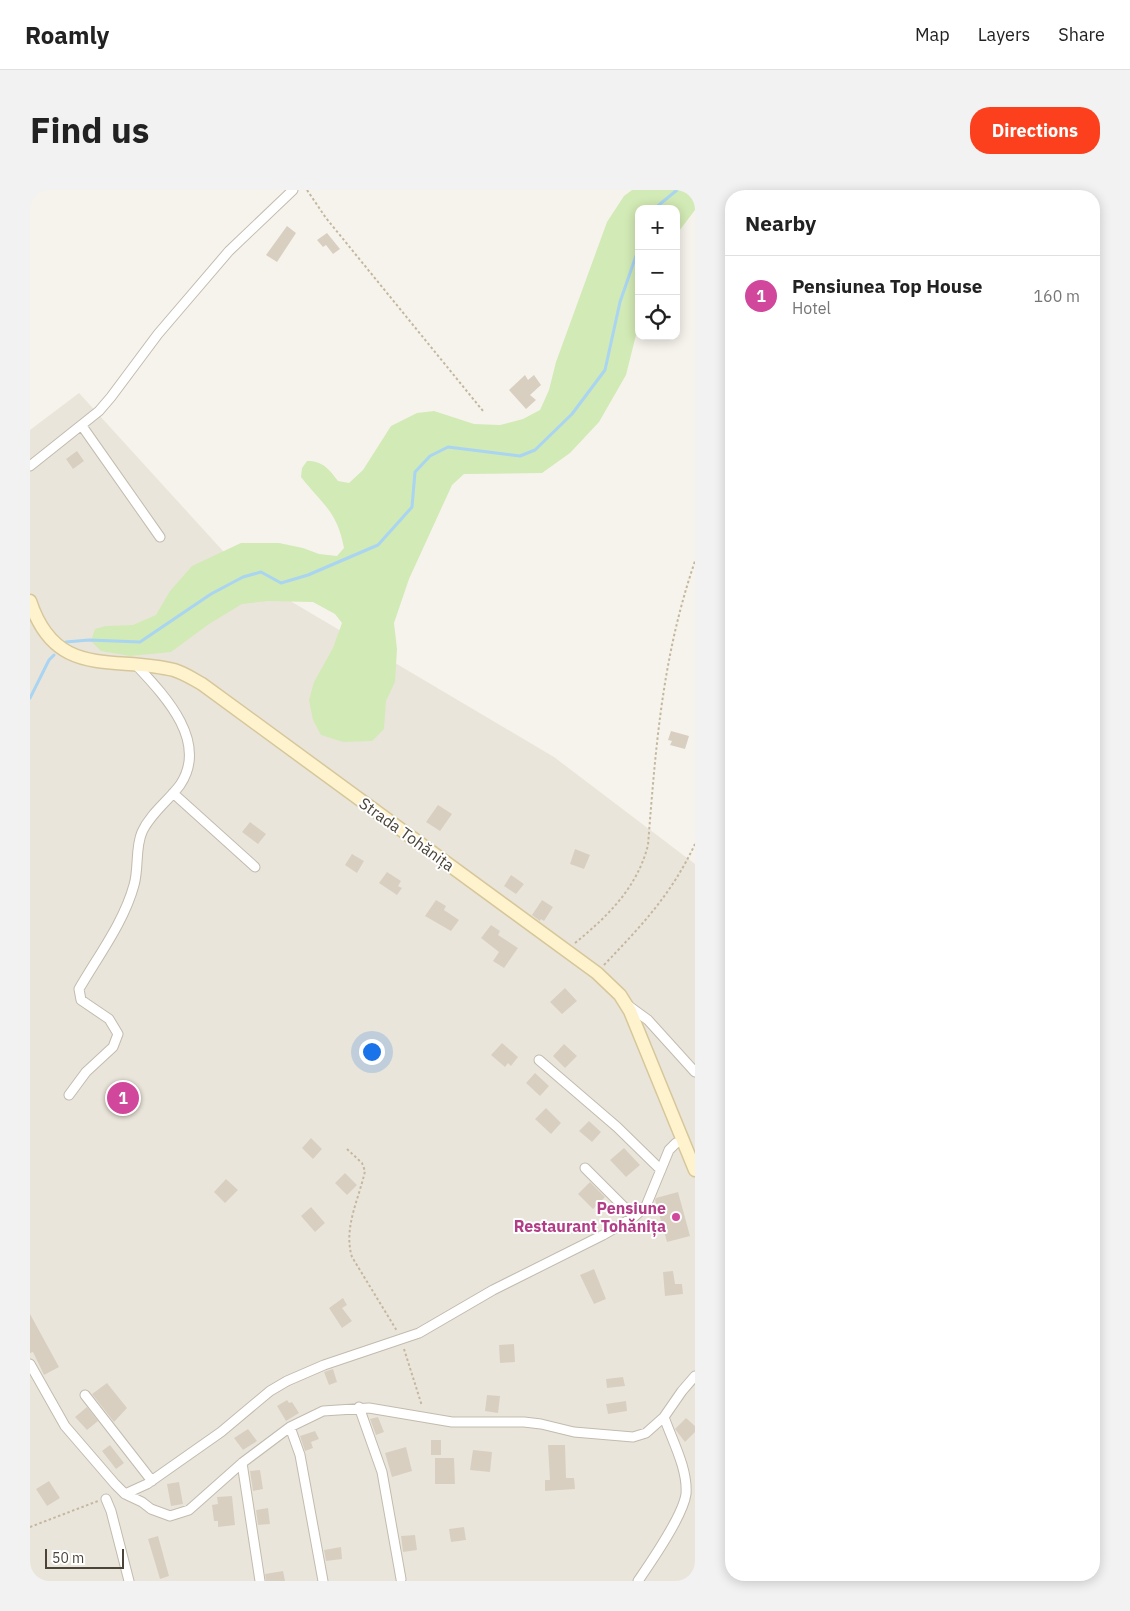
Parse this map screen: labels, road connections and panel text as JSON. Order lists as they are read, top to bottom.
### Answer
{
  "streets": {
    "main road": ["Strada Tohănița"]
  },
  "places": ["Pensiune Restaurant Tohănița"],
  "scale_bar": "50 m",
  "page": {
    "header": "Roamly",
    "nav": ["Map", "Layers", "Share"],
    "title": "Find us",
    "buttons": "Directions",
    "heading": "Nearby",
    "map_buttons": ["+", "−"],
    "list": [
      {
        "mark": "1",
        "name": "Pensiunea Top House",
        "note": "Hotel",
        "value": "160 m"
      }
    ],
    "pins": "1",
    "scale": "50 m"
  }
}
